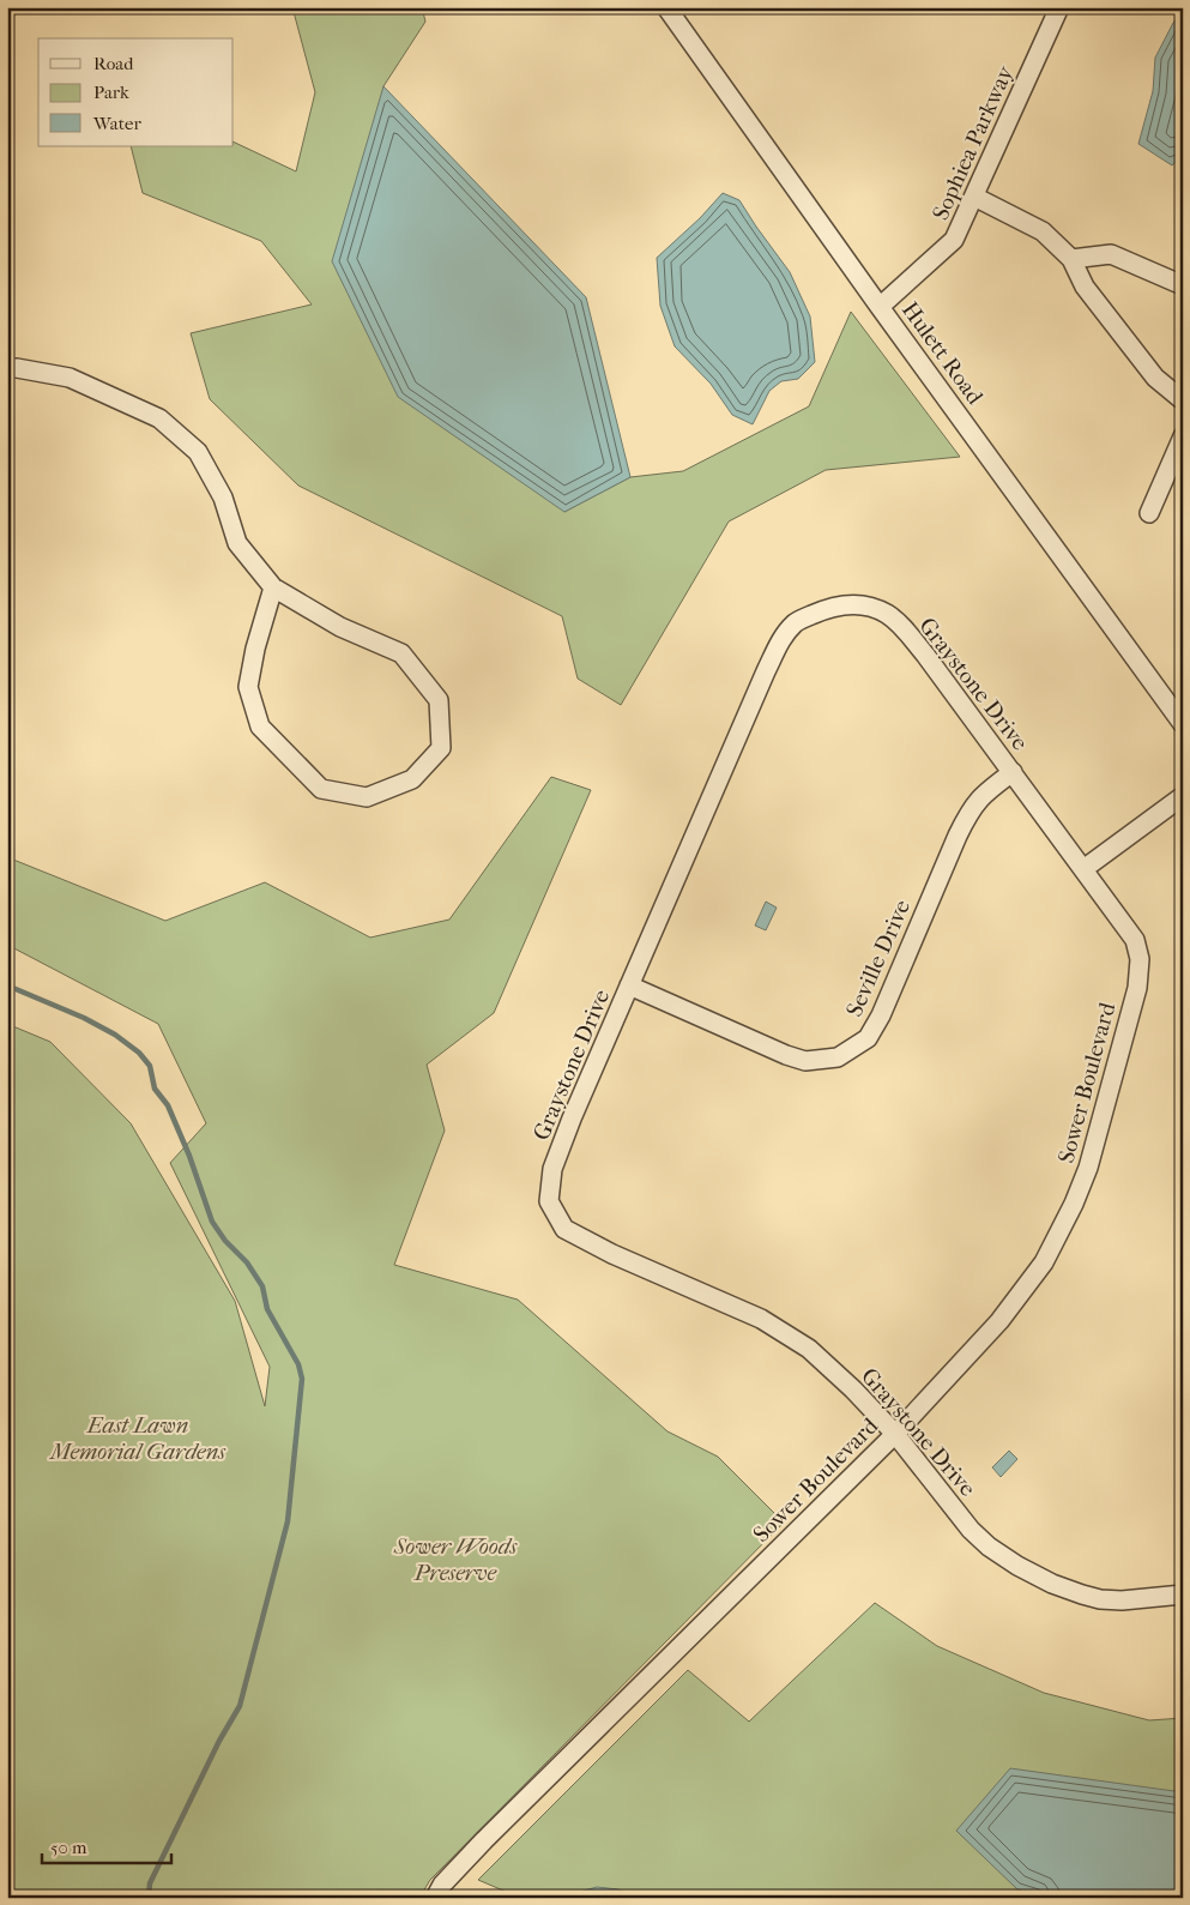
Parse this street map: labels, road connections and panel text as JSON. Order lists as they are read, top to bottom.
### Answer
{
  "streets": {
    "street": [
      "Sophiea Parkway",
      "Hulett Road",
      "Graystone Drive",
      "Seville Drive",
      "Sower Boulevard"
    ]
  },
  "crossings": [
    ["Sophiea Parkway", "Hulett Road"],
    ["Graystone Drive", "Seville Drive"],
    ["Graystone Drive", "Sower Boulevard"]
  ],
  "parks": ["East Lawn Memorial Gardens", "Sower Woods Preserve"],
  "legend": ["Road", "Park", "Water"],
  "scale_bar": "50 m"
}
